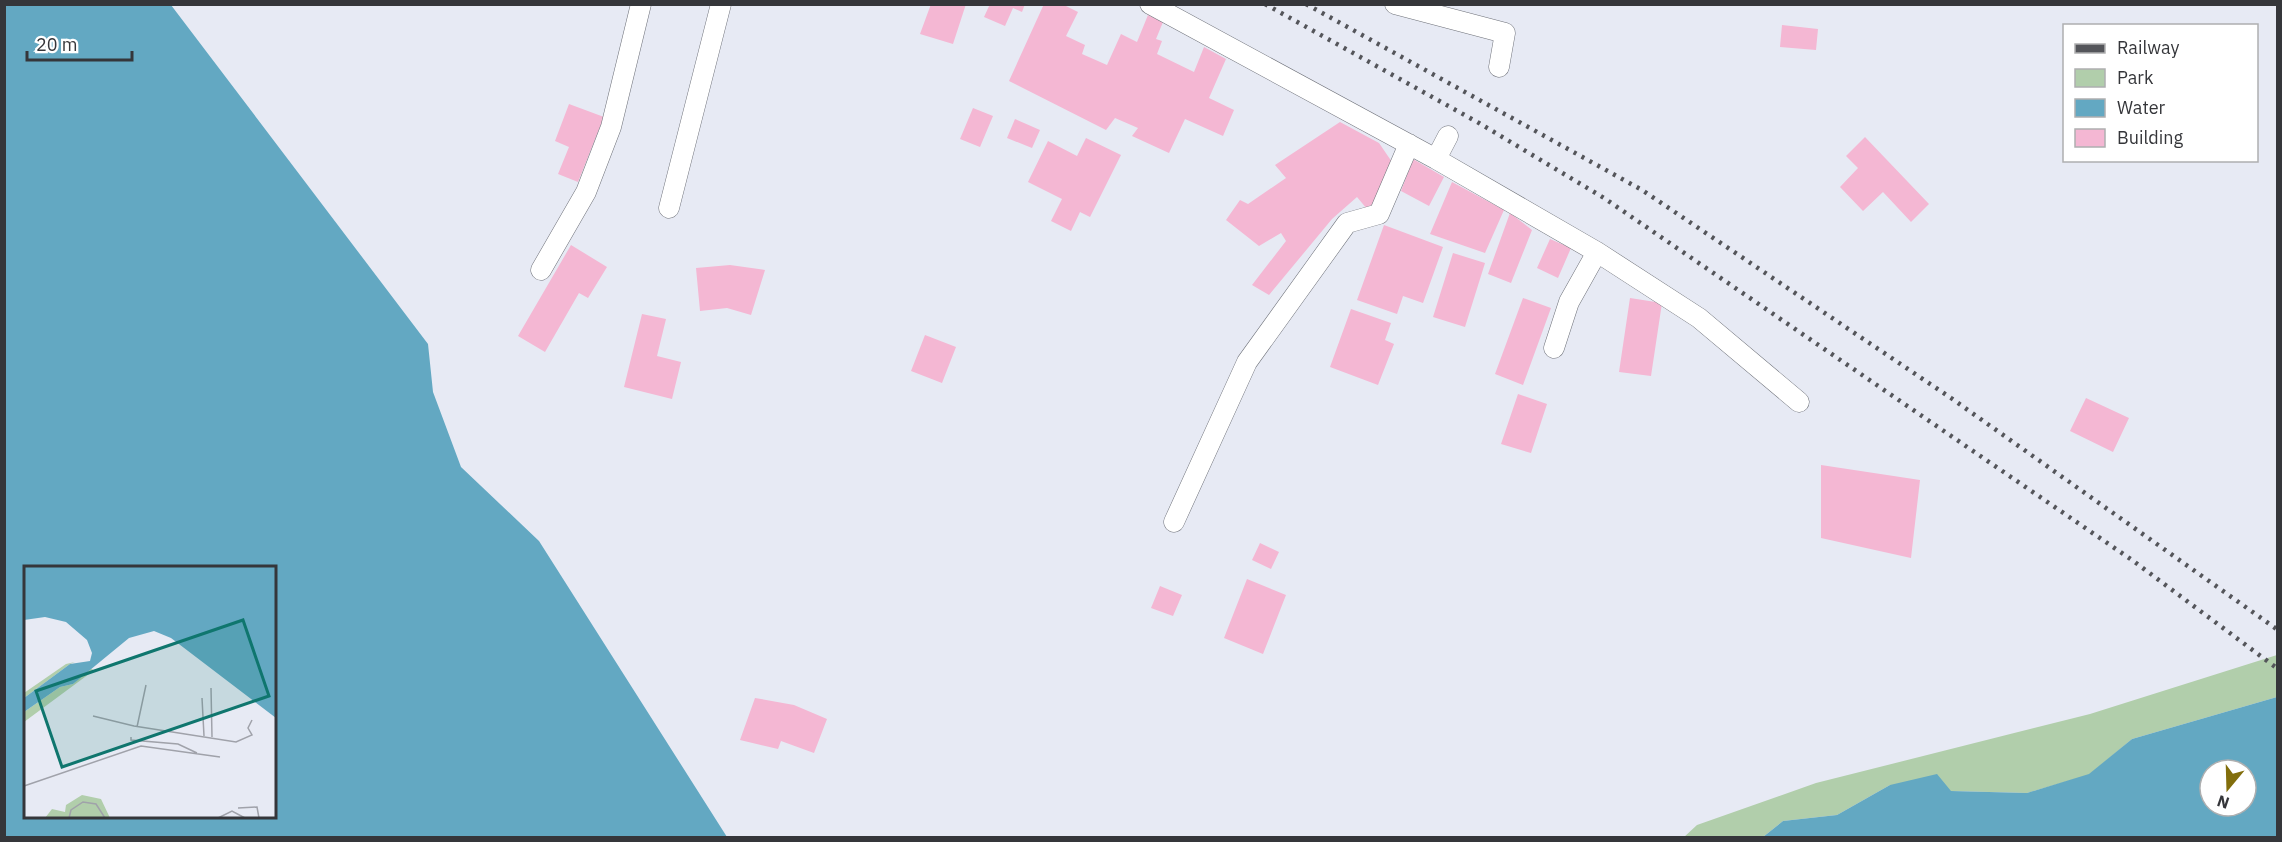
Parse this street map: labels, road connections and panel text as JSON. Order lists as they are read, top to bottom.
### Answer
{
  "legend": [
    "Railway",
    "Park",
    "Water",
    "Building"
  ],
  "scale_bar": "20 m",
  "north": "bottom"
}
